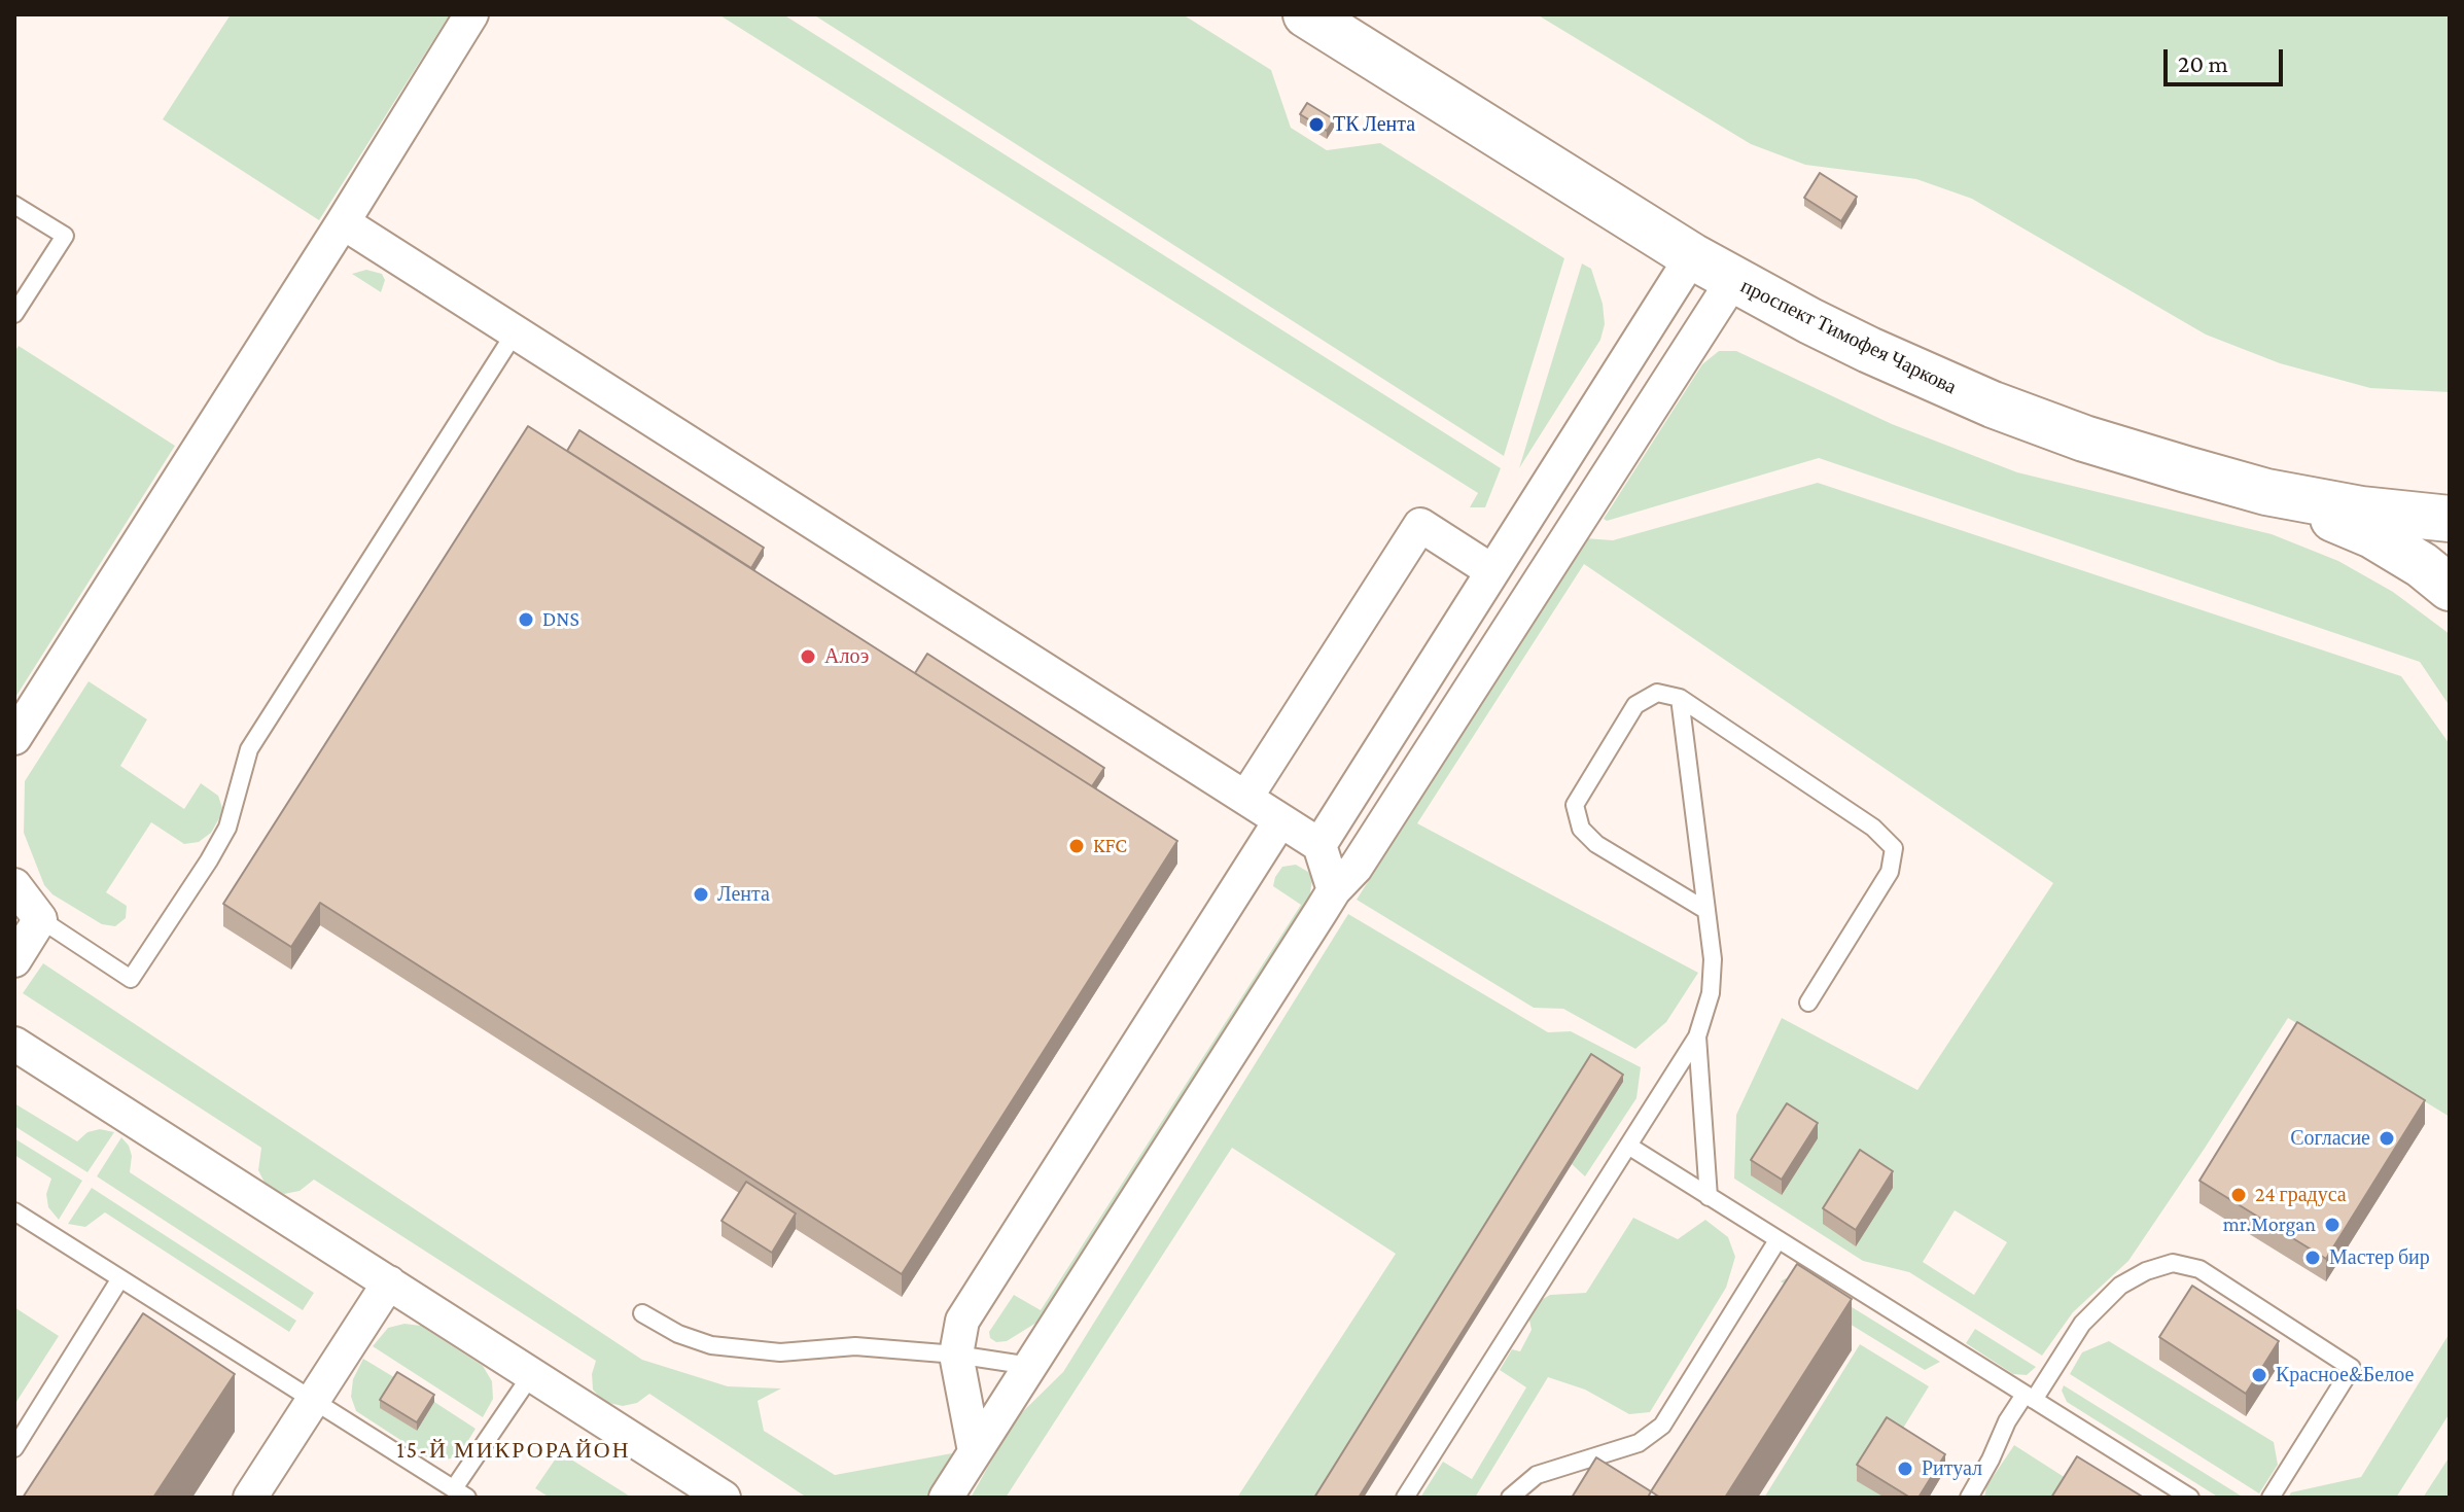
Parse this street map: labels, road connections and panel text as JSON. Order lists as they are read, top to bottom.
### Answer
{
  "streets": {
    "main road": ["проспект Тимофея Чаркова"]
  },
  "districts": ["15-Й МИКРОРАЙОН"],
  "places": [
    "ТК Лента",
    "DNS",
    "Алоэ",
    "KFC",
    "Лента",
    "Согласие",
    "24 градуса",
    "mr.Morgan",
    "Мастер бир",
    "Красное&Белое",
    "Ритуал"
  ],
  "scale_bar": "20 m"
}
